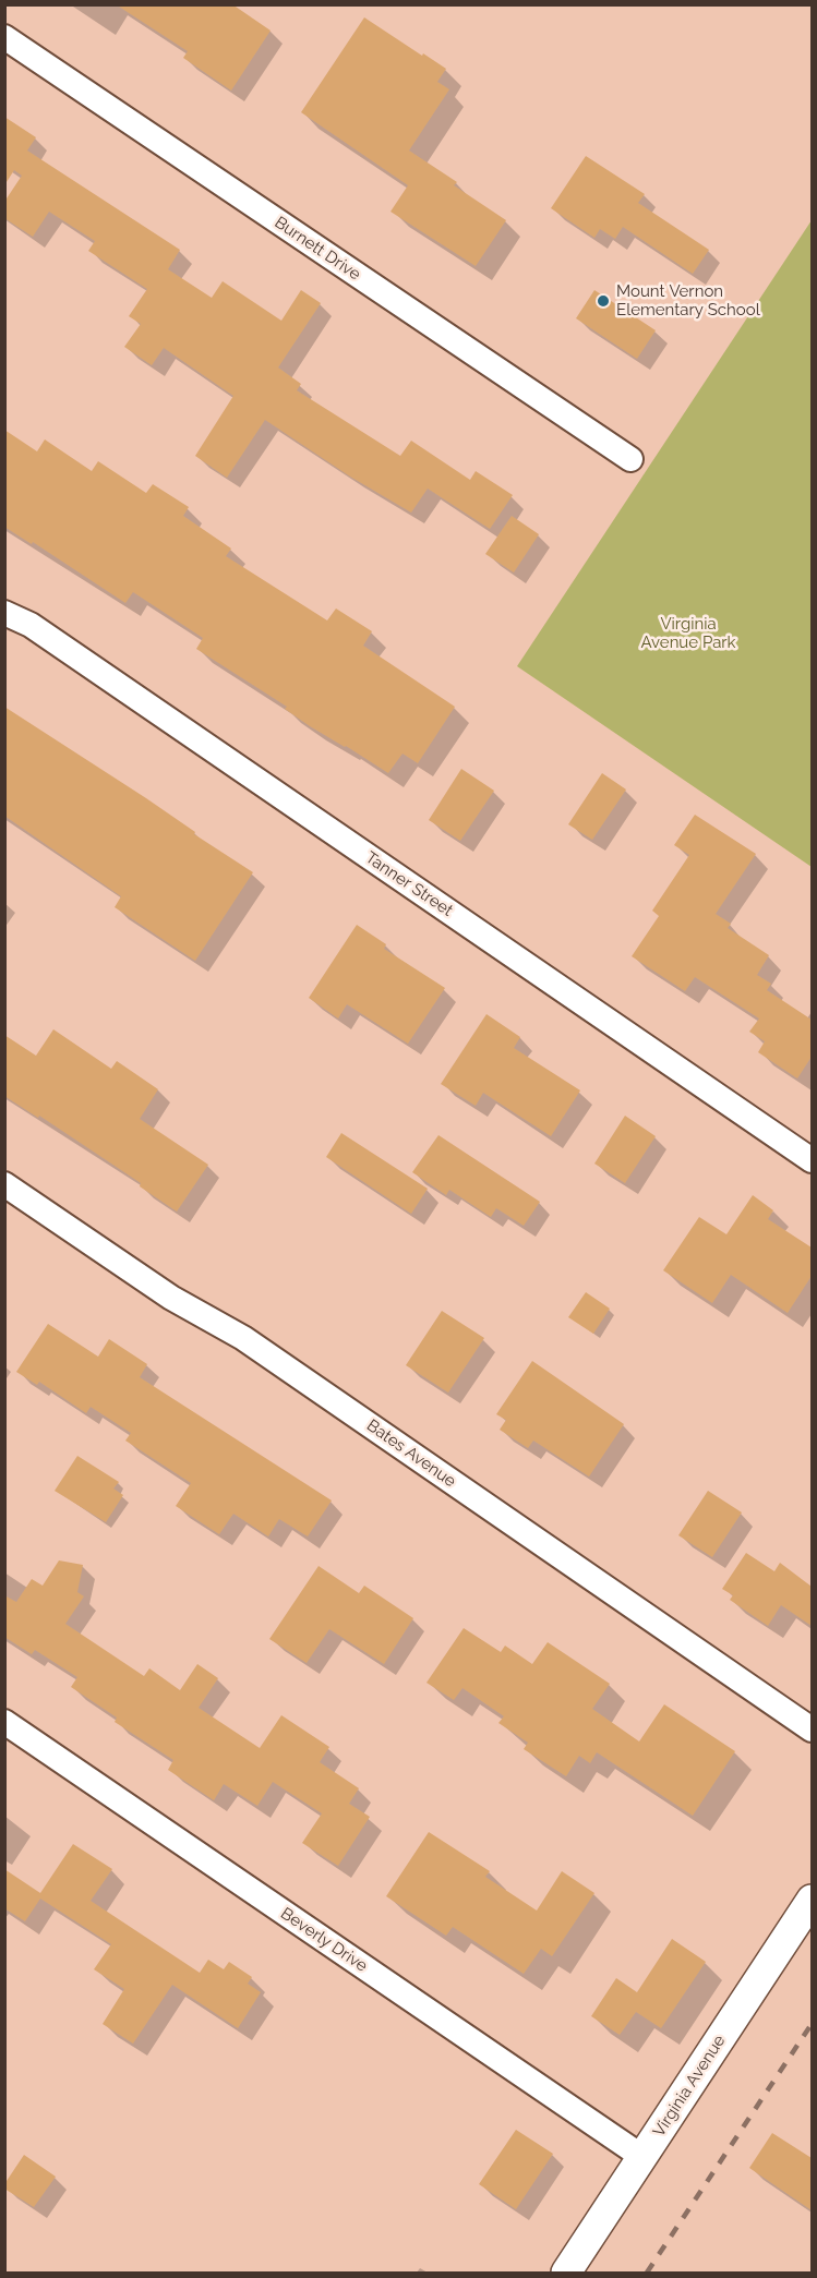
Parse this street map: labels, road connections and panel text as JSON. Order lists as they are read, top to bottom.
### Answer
{
  "streets": {
    "street": [
      "Burnett Drive",
      "Tanner Street",
      "Bates Avenue",
      "Beverly Drive",
      "Virginia Avenue"
    ]
  },
  "crossings": [
    ["Beverly Drive", "Virginia Avenue"]
  ],
  "parks": ["Virginia Avenue Park"],
  "places": ["Mount Vernon Elementary School"]
}
